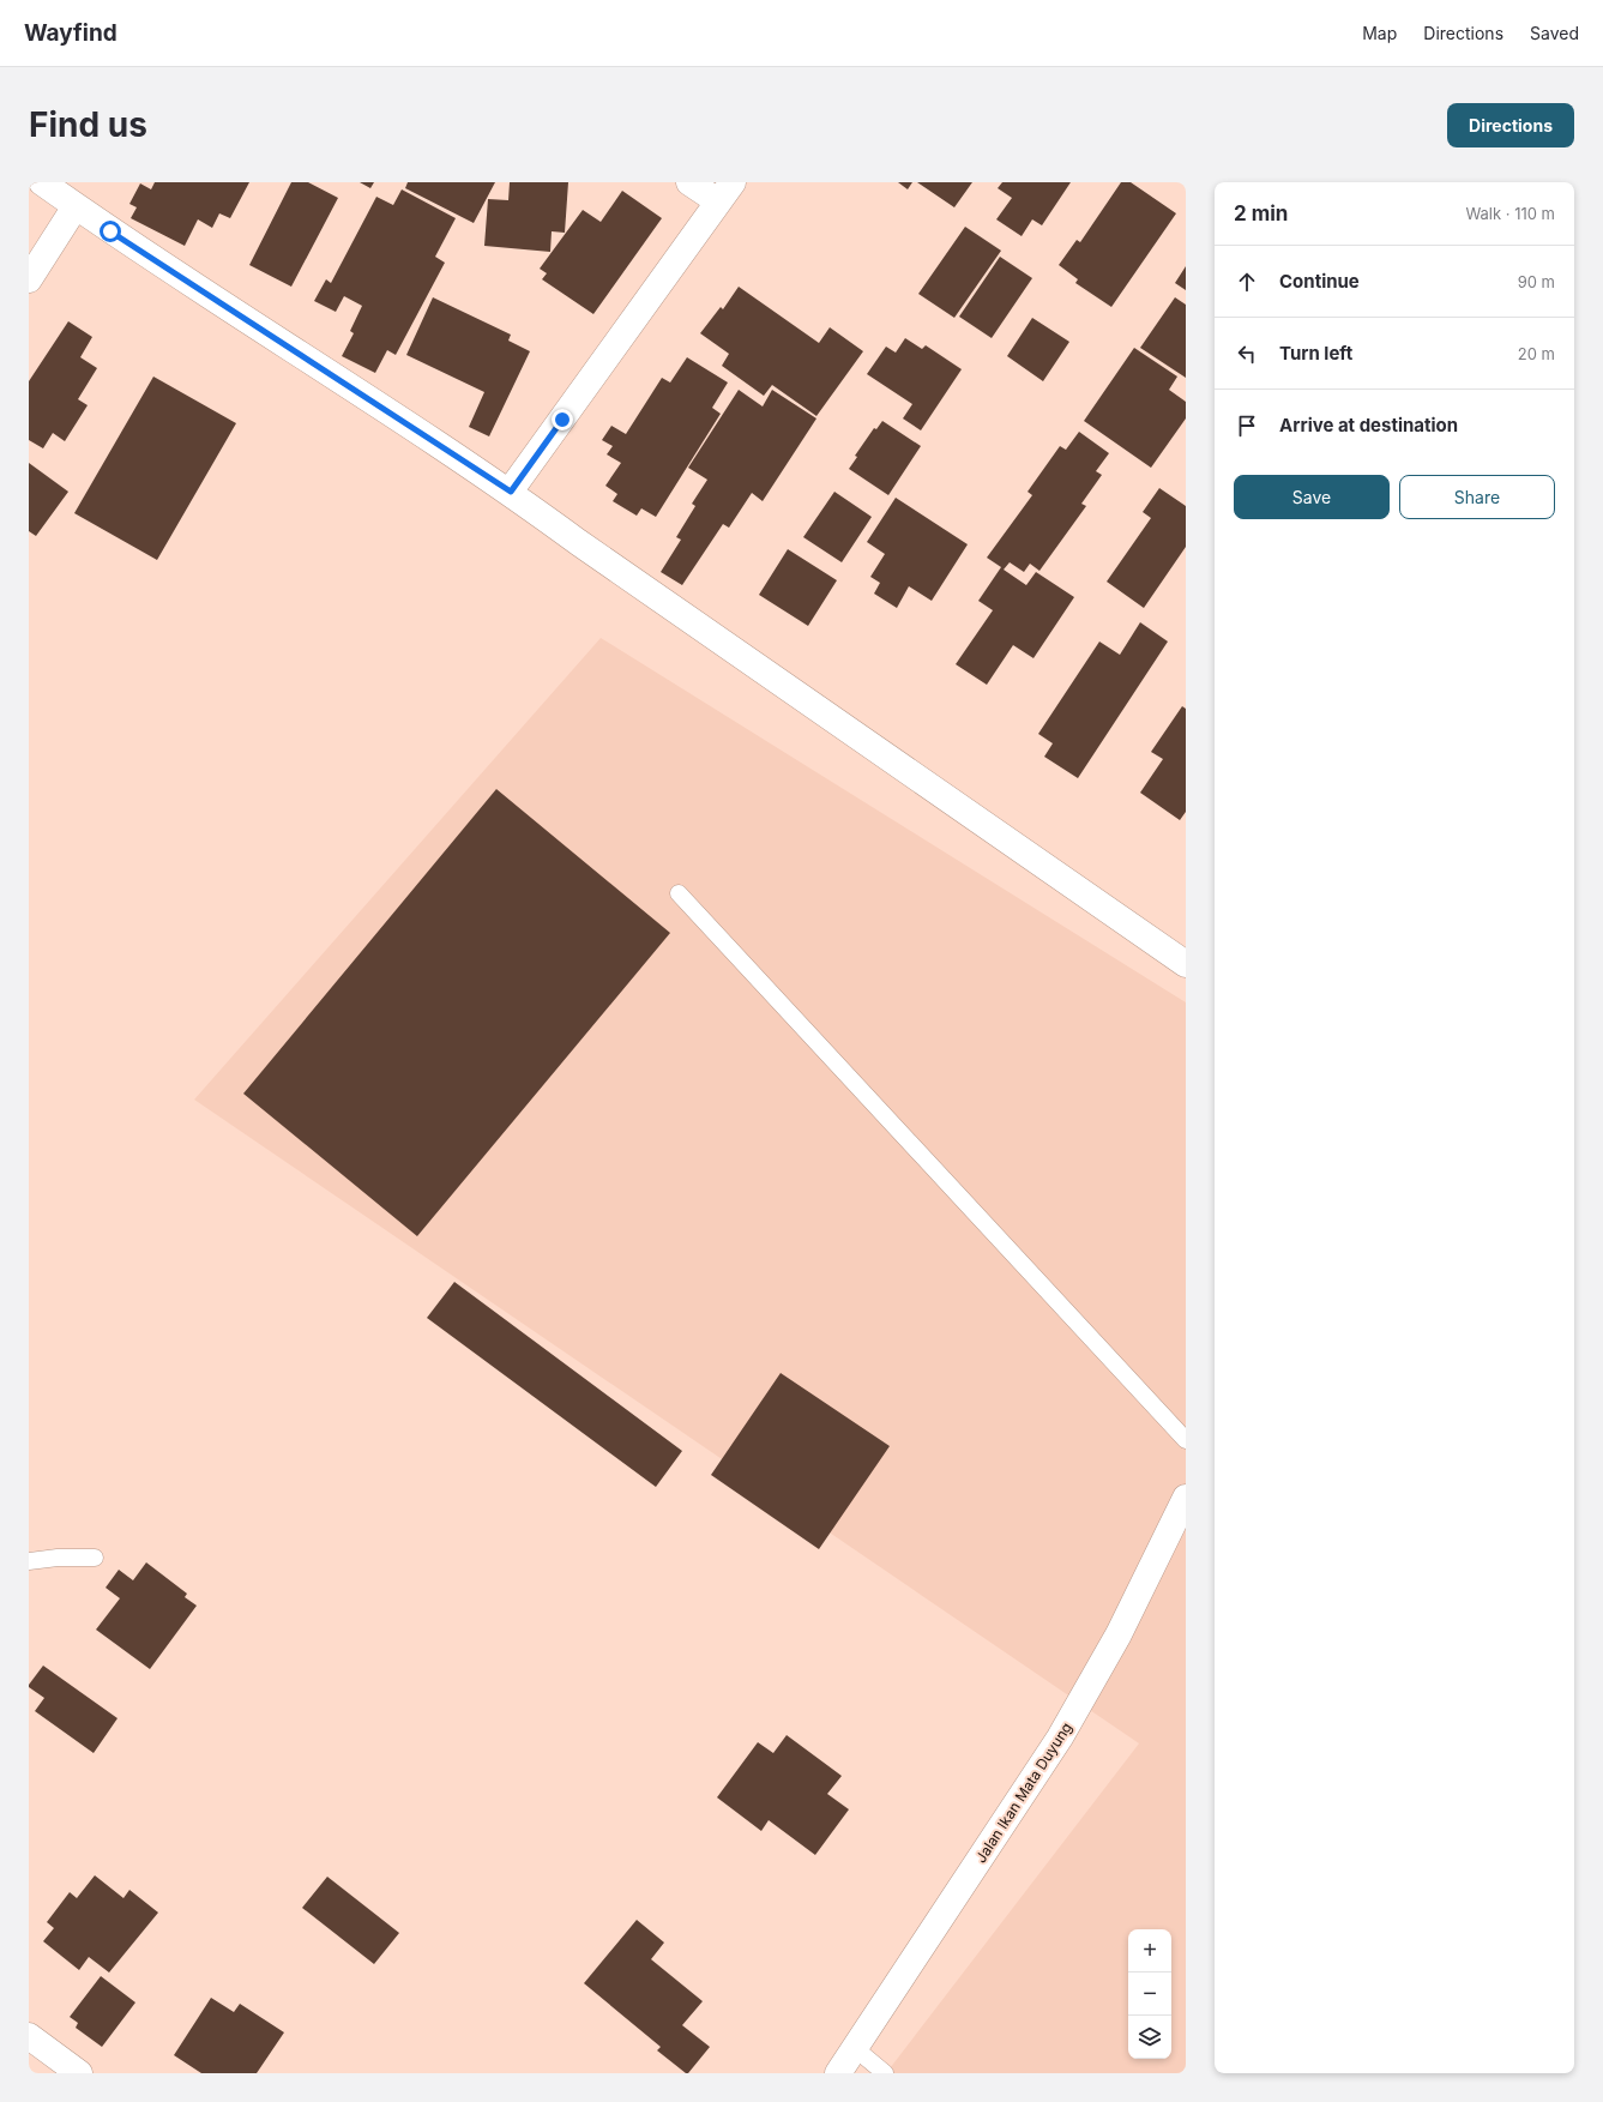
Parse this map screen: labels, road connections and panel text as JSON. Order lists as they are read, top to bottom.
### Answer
{
  "streets": {
    "street": ["Jalan Ikan Mata Duyung"]
  },
  "page": {
    "header": "Wayfind",
    "nav": ["Map", "Directions", "Saved"],
    "buttons": [
      "Directions",
      ["Save", "Share"]
    ],
    "title": "Find us",
    "heading": ["2 min", "Walk · 110 m"],
    "list": [
      ["Continue", "90 m"],
      ["Turn left", "20 m"],
      "Arrive at destination"
    ],
    "map_buttons": ["+", "−"]
  }
}
